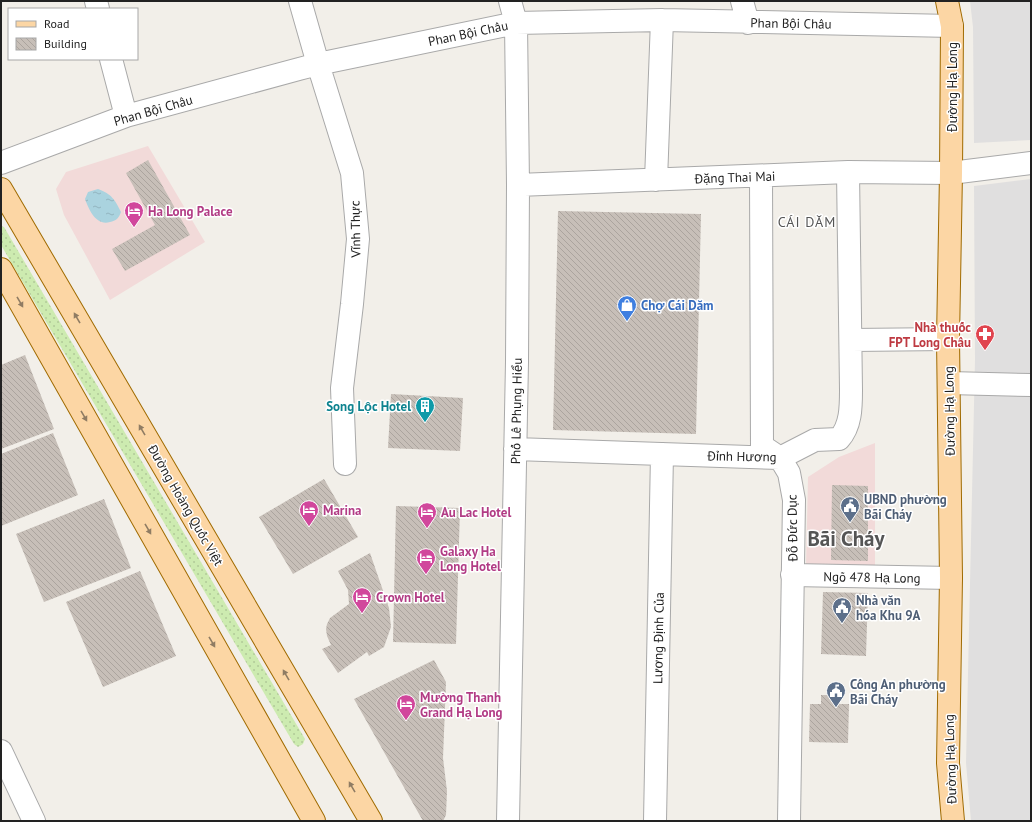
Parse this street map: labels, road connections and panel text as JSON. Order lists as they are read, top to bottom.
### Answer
{
  "streets": {
    "main road": ["Đường Hạ Long", "Đường Hoàng Quốc Việt"],
    "street": [
      "Phan Bội Châu",
      "Đặng Thai Mai",
      "Vĩnh Thực",
      "Phố Lê Phụng Hiểu",
      "Đỉnh Hương",
      "Đỗ Đức Dục",
      "Ngõ 478 Hạ Long",
      "Lương Định Của"
    ]
  },
  "crossings": [
    ["Phan Bội Châu", "Đường Hạ Long"],
    ["Phan Bội Châu", "Vĩnh Thực"],
    ["Phan Bội Châu", "Phố Lê Phụng Hiểu"],
    ["Đường Hạ Long", "Đặng Thai Mai"],
    ["Đường Hạ Long", "Ngõ 478 Hạ Long"],
    ["Đặng Thai Mai", "Phố Lê Phụng Hiểu"],
    ["Đặng Thai Mai", "Đỉnh Hương"],
    ["Đặng Thai Mai", "Đỗ Đức Dục"],
    ["Phố Lê Phụng Hiểu", "Đỉnh Hương"],
    ["Đỉnh Hương", "Đỗ Đức Dục"],
    ["Đỉnh Hương", "Lương Định Của"],
    ["Đỗ Đức Dục", "Ngõ 478 Hạ Long"]
  ],
  "districts": ["CÁI DĂM", "Bãi Cháy"],
  "places": {
    "hotel": [
      "Ha Long Palace",
      "Marina",
      "Au Lac Hotel",
      "Galaxy Ha Long Hotel",
      "Crown Hotel",
      "Mường Thanh Grand Hạ Long"
    ],
    "shop": ["Chợ Cái Dăm"],
    "pharmacy": ["Nhà thuốc FPT Long Châu"],
    "building": ["Song Lộc Hotel"],
    "public building": ["UBND phường Bãi Cháy", "Nhà văn hóa Khu 9A", "Công An phường Bãi Cháy"]
  },
  "legend": ["Road", "Building"]
}
